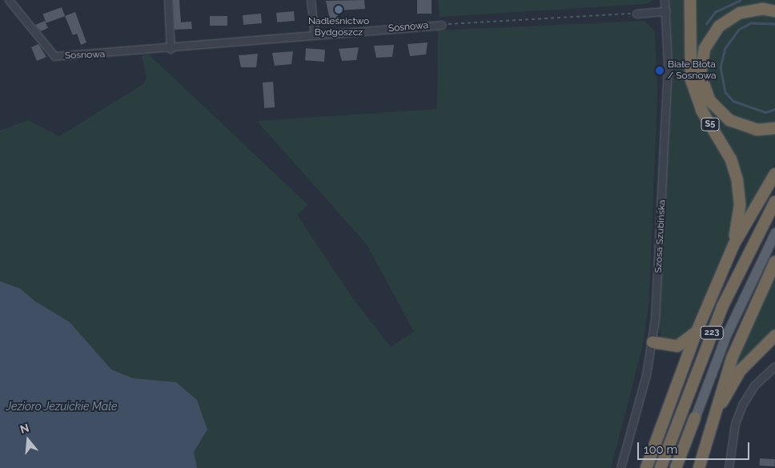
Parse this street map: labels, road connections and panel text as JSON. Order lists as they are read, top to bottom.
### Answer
{
  "streets": {
    "highway": ["S5", "223"],
    "street": ["Sosnowa", "Szosa Szubińska"]
  },
  "water": ["Jezioro Jezuickie Małe"],
  "places": ["Nadleśnictwo Bydgoszcz", "Białe Błota / Sosnowa"],
  "scale_bar": "100 m",
  "north": "top"
}
